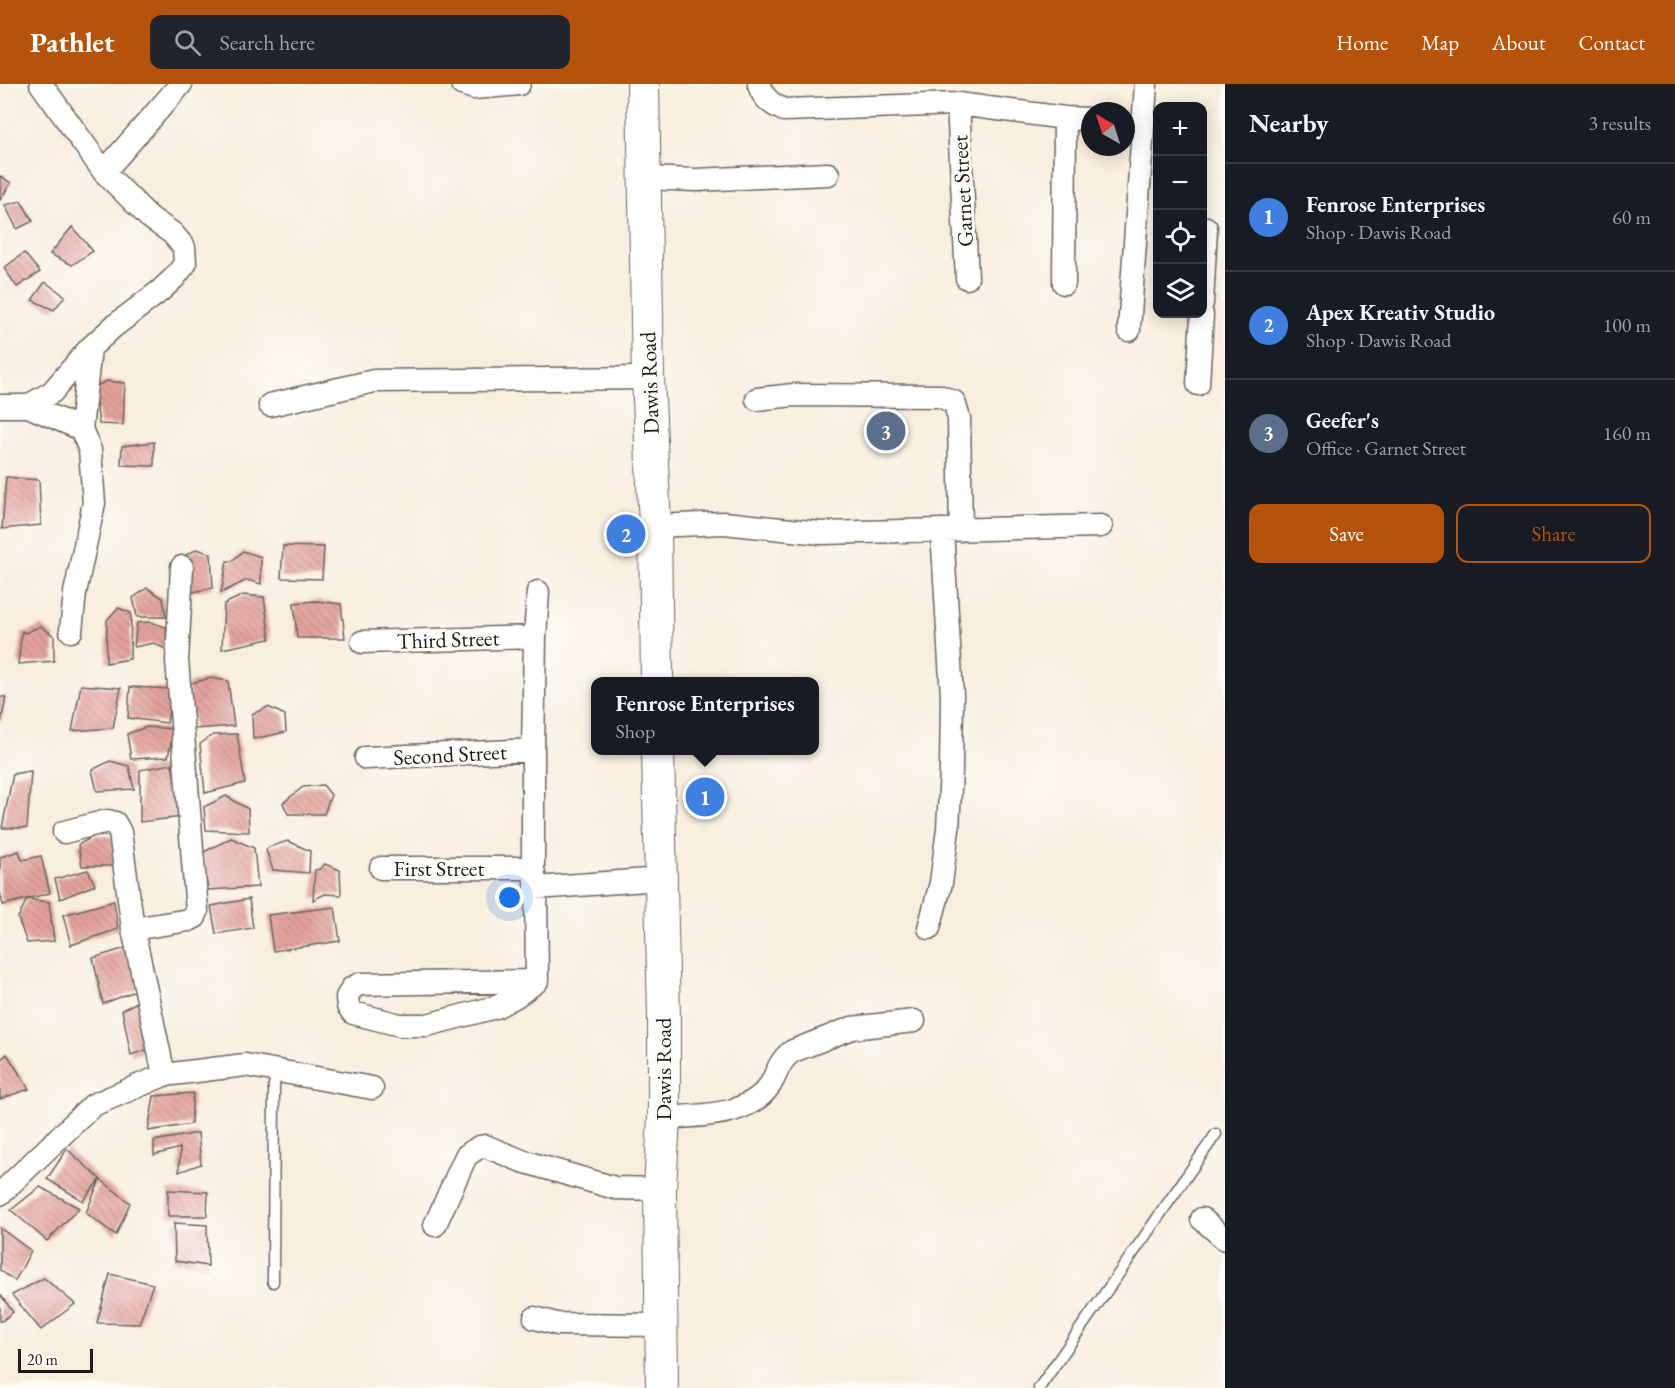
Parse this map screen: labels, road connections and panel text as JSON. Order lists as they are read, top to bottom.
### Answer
{
  "streets": {
    "street": [
      "Garnet Street",
      "Dawis Road",
      "Third Street",
      "Second Street",
      "First Street"
    ]
  },
  "crossings": [
    ["Dawis Road", "First Street"]
  ],
  "scale_bar": "20 m",
  "north": "top left",
  "page": {
    "header": "Pathlet",
    "search": "Search here",
    "nav": [
      "Home",
      "Map",
      "About",
      "Contact"
    ],
    "heading": ["Nearby", "3 results"],
    "map_buttons": ["+", "−"],
    "list": [
      {
        "mark": "1",
        "name": "Fenrose Enterprises",
        "note": "Shop · Dawis Road",
        "value": "60 m"
      },
      {
        "mark": "2",
        "name": "Apex Kreativ Studio",
        "note": "Shop · Dawis Road",
        "value": "100 m"
      },
      {
        "mark": "3",
        "name": "Geefer's",
        "note": "Office · Garnet Street",
        "value": "160 m"
      }
    ],
    "pins": ["3", "2", "1"],
    "buttons": ["Save", "Share"],
    "popup": ["Fenrose Enterprises", "Shop"],
    "scale": "20 m"
  }
}
